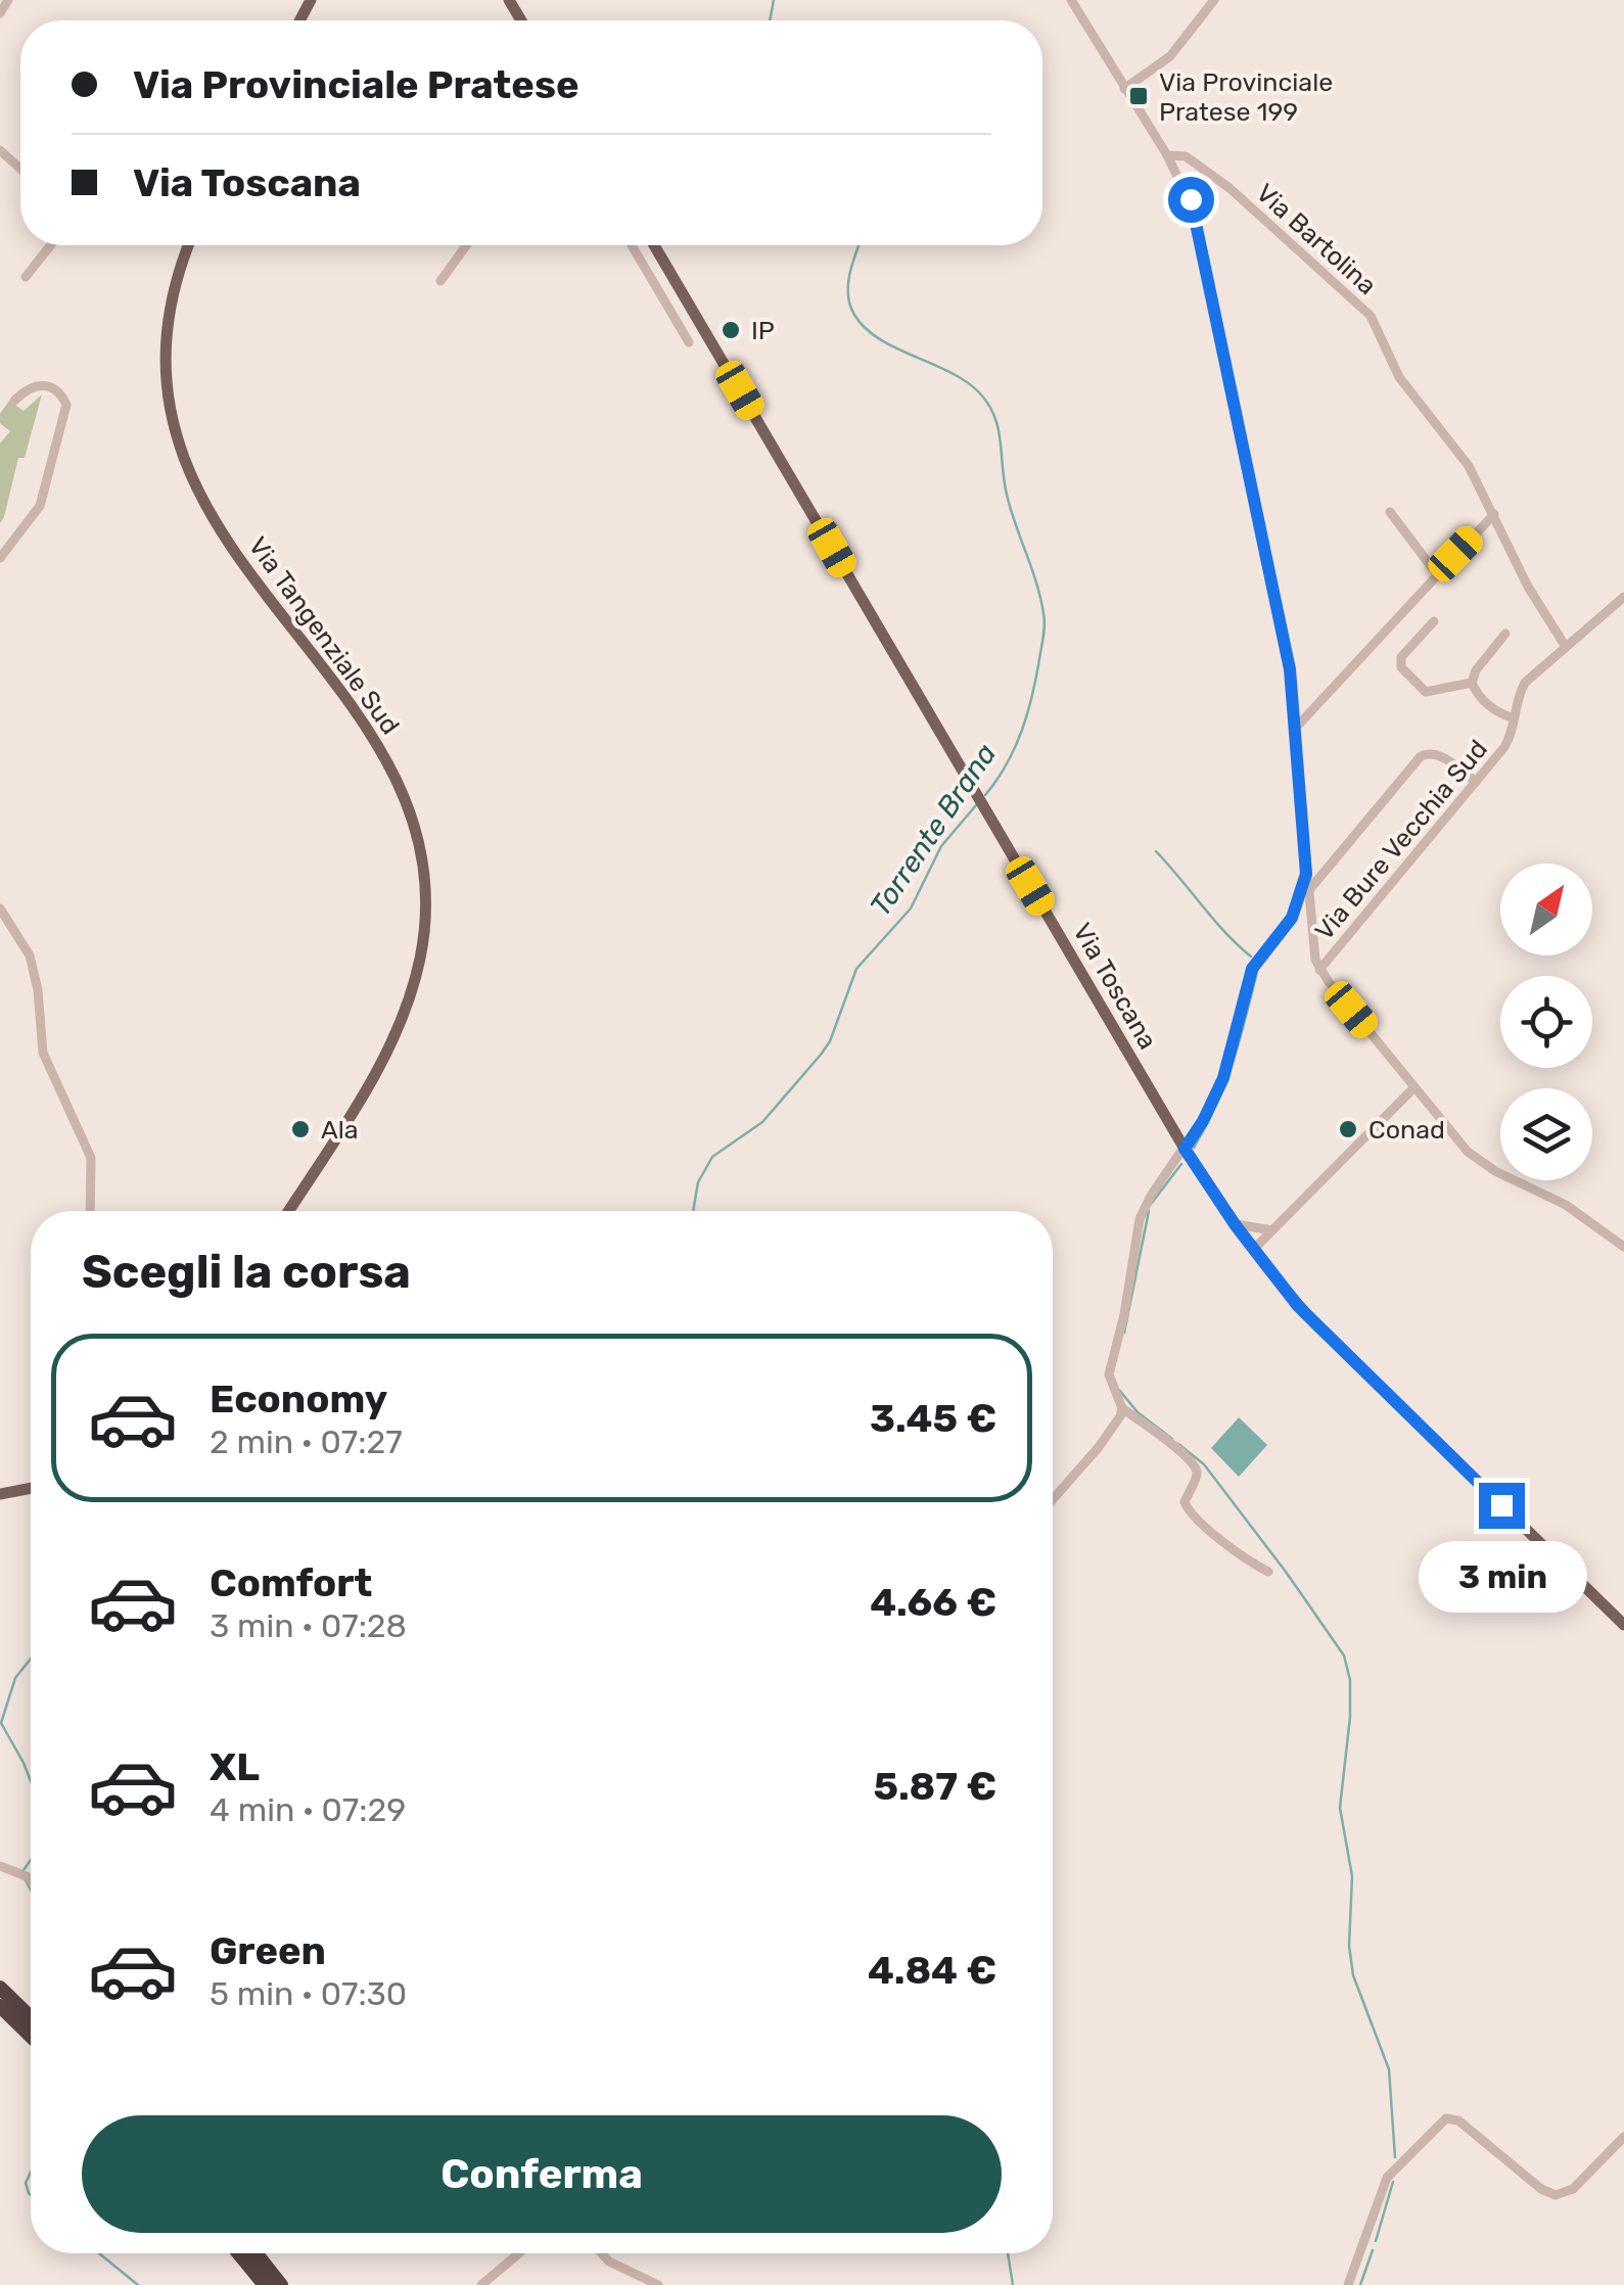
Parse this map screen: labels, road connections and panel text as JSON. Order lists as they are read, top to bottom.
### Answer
{
  "streets": {
    "main road": ["Via Tangenziale Sud", "Via Toscana"],
    "street": ["Via Bartolina", "Via Bure Vecchia Sud"]
  },
  "crossings": [
    ["Via Bartolina", "Via Bure Vecchia Sud"]
  ],
  "water": ["Torrente Brana"],
  "places": {
    "transit": ["Via Provinciale Pratese 199"],
    "other": ["IP", "Ala", "Conad"]
  },
  "north": "top right",
  "page": {
    "banner": ["Via Provinciale Pratese", "Via Toscana"],
    "heading": "Scegli la corsa",
    "list": [
      {
        "name": "Economy",
        "note": "2 min · 07:27",
        "value": "3.45 €"
      },
      {
        "name": "Comfort",
        "note": "3 min · 07:28",
        "value": "4.66 €"
      },
      {
        "name": "XL",
        "note": "4 min · 07:29",
        "value": "5.87 €"
      },
      {
        "name": "Green",
        "note": "5 min · 07:30",
        "value": "4.84 €"
      }
    ],
    "bubble": "3 min",
    "buttons": "Conferma"
  }
}
